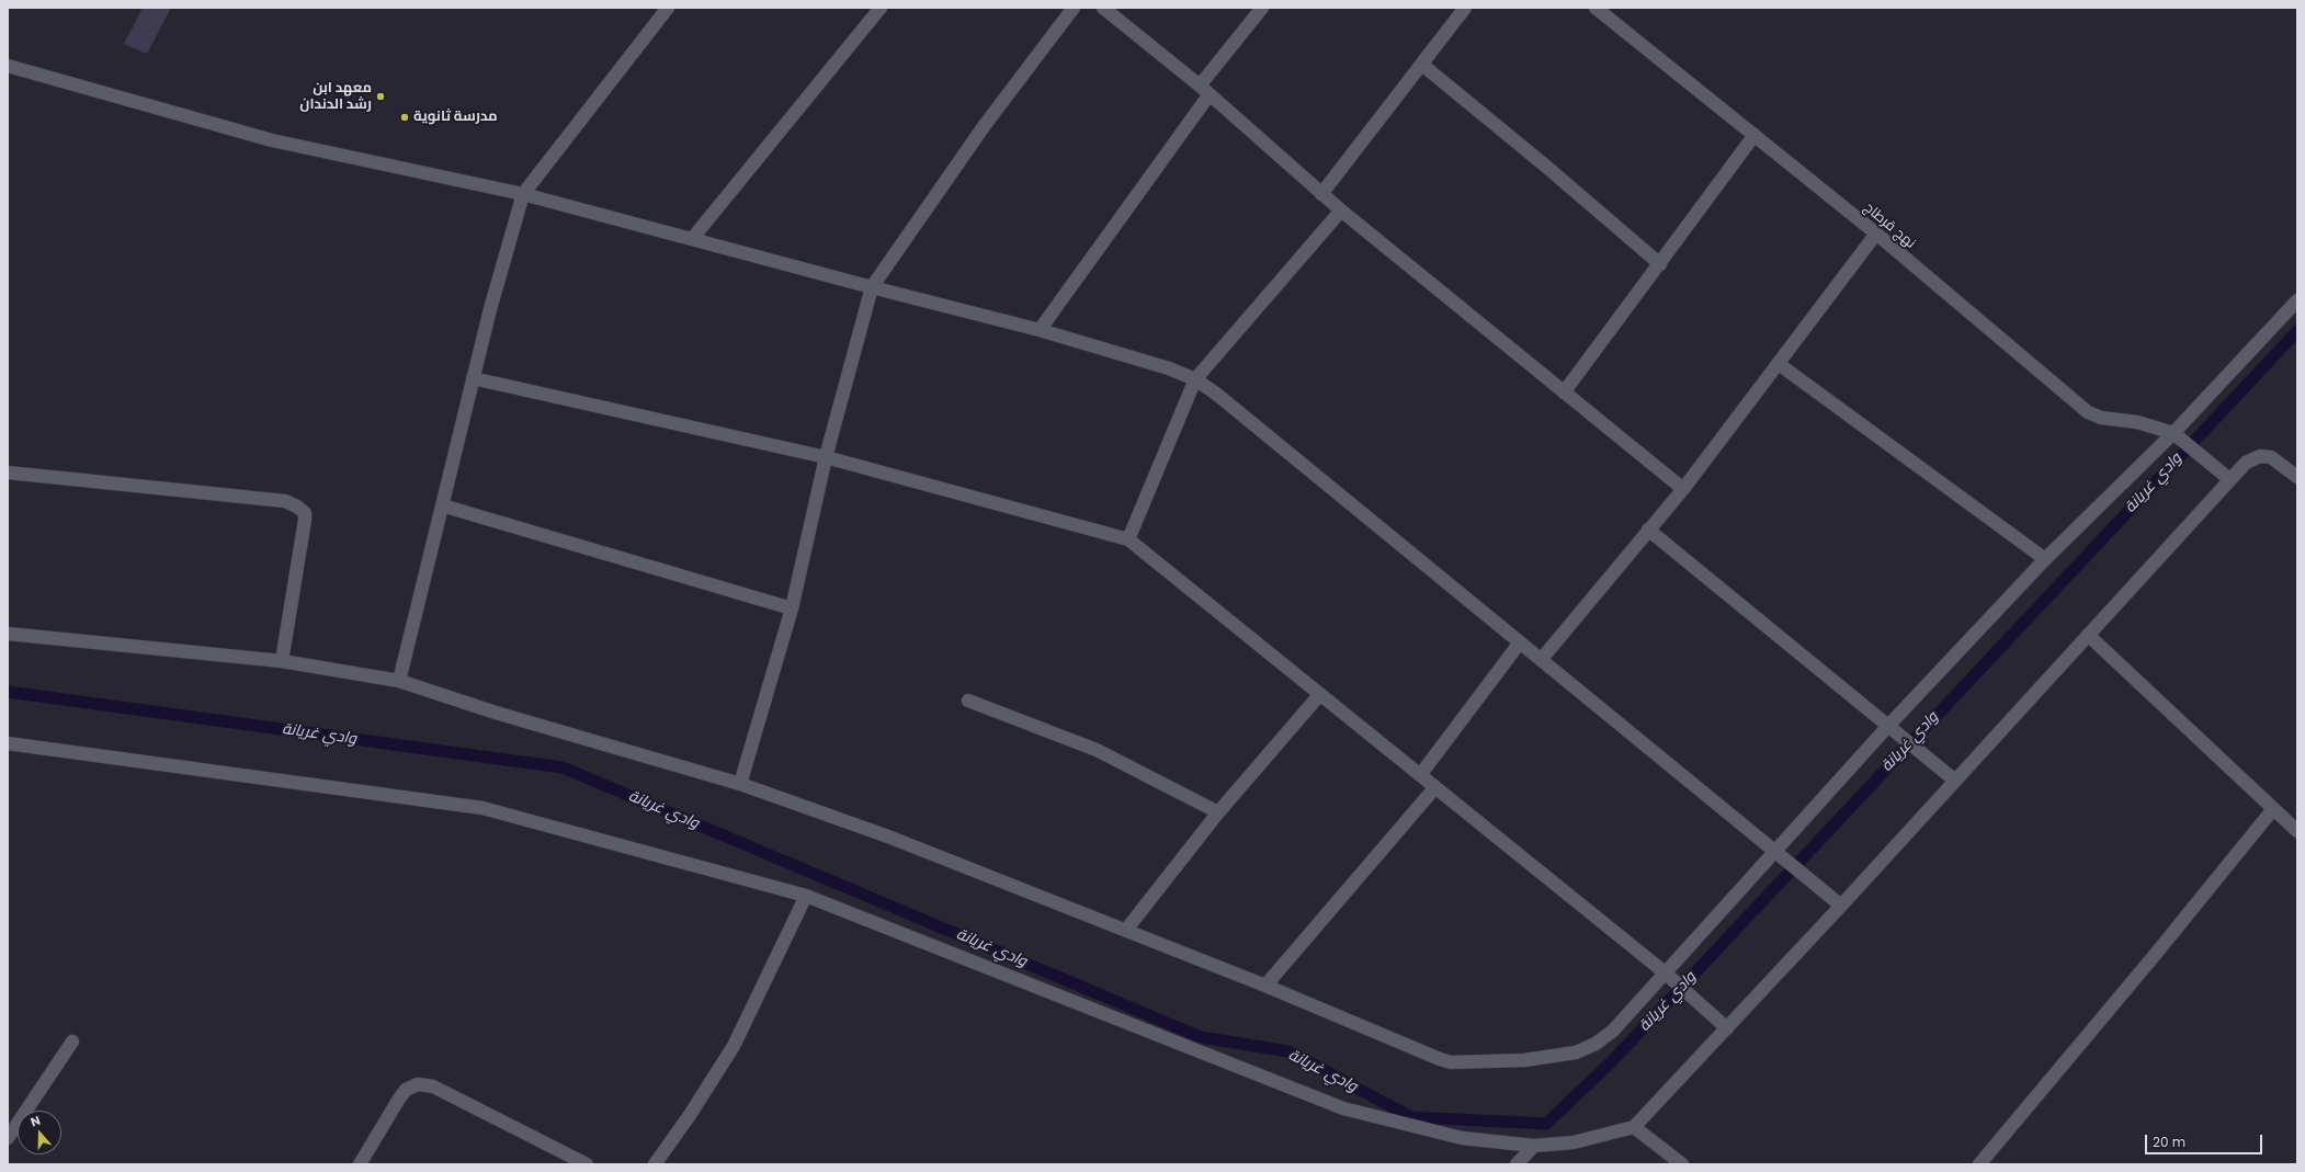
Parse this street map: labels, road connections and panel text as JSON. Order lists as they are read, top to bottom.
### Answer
{
  "streets": {
    "street": ["نهج قرطاج"]
  },
  "water": ["وادي غريانة"],
  "places": ["معهد ابن رشد الدندان", "مدرسة ثانوية"],
  "scale_bar": "20 m",
  "north": "top"
}
